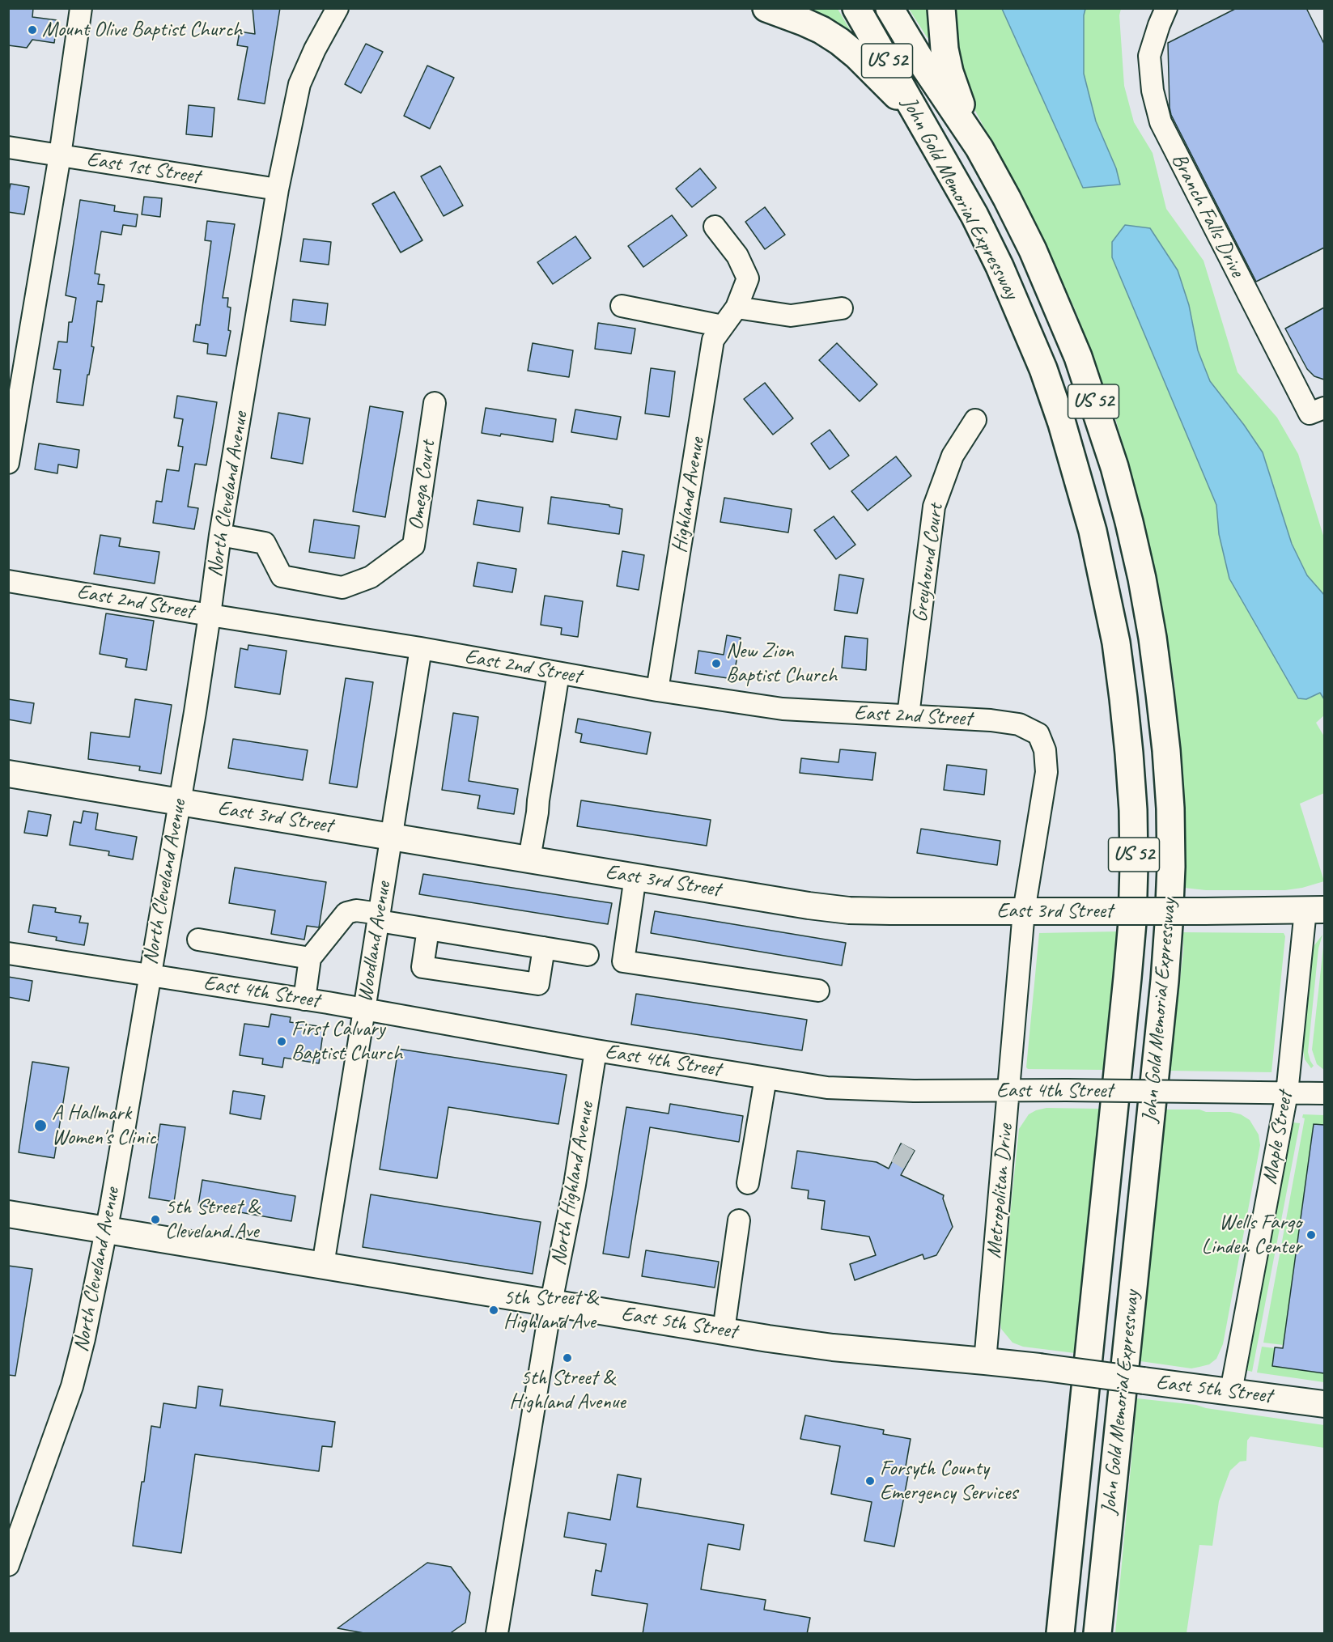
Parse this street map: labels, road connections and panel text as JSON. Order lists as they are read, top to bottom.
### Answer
{
  "streets": {
    "highway": ["US 52", "John Gold Memorial Expressway"],
    "main road": ["East 3rd Street", "East 5th Street"],
    "street": [
      "East 1st Street",
      "Branch Falls Drive",
      "Omega Court",
      "North Cleveland Avenue",
      "Highland Avenue",
      "Greyhound Court",
      "East 2nd Street",
      "Woodland Avenue",
      "East 4th Street",
      "Maple Street",
      "North Highland Avenue",
      "Metropolitan Drive"
    ]
  },
  "crossings": [
    ["East 1st Street", "North Cleveland Avenue"],
    ["Omega Court", "North Cleveland Avenue"],
    ["North Cleveland Avenue", "East 2nd Street"],
    ["North Cleveland Avenue", "East 3rd Street"],
    ["North Cleveland Avenue", "East 4th Street"],
    ["North Cleveland Avenue", "East 5th Street"],
    ["Highland Avenue", "East 2nd Street"],
    ["Greyhound Court", "East 2nd Street"],
    ["East 2nd Street", "Woodland Avenue"],
    ["East 2nd Street", "Metropolitan Drive"],
    ["East 3rd Street", "Woodland Avenue"],
    ["East 3rd Street", "Maple Street"],
    ["East 3rd Street", "Metropolitan Drive"],
    ["Woodland Avenue", "East 4th Street"],
    ["Woodland Avenue", "East 5th Street"],
    ["East 4th Street", "Maple Street"],
    ["East 4th Street", "North Highland Avenue"],
    ["East 4th Street", "Metropolitan Drive"],
    ["Maple Street", "East 5th Street"],
    ["North Highland Avenue", "East 5th Street"],
    ["Metropolitan Drive", "East 5th Street"]
  ],
  "places": [
    "Mount Olive Baptist Church",
    "New Zion Baptist Church",
    "First Calvary Baptist Church",
    "A Hallmark Women's Clinic",
    "5th Street & Cleveland Ave",
    "Wells Fargo Linden Center",
    "5th Street & Highland Ave",
    "5th Street & Highland Avenue",
    "Forsyth County Emergency Services"
  ]
}
